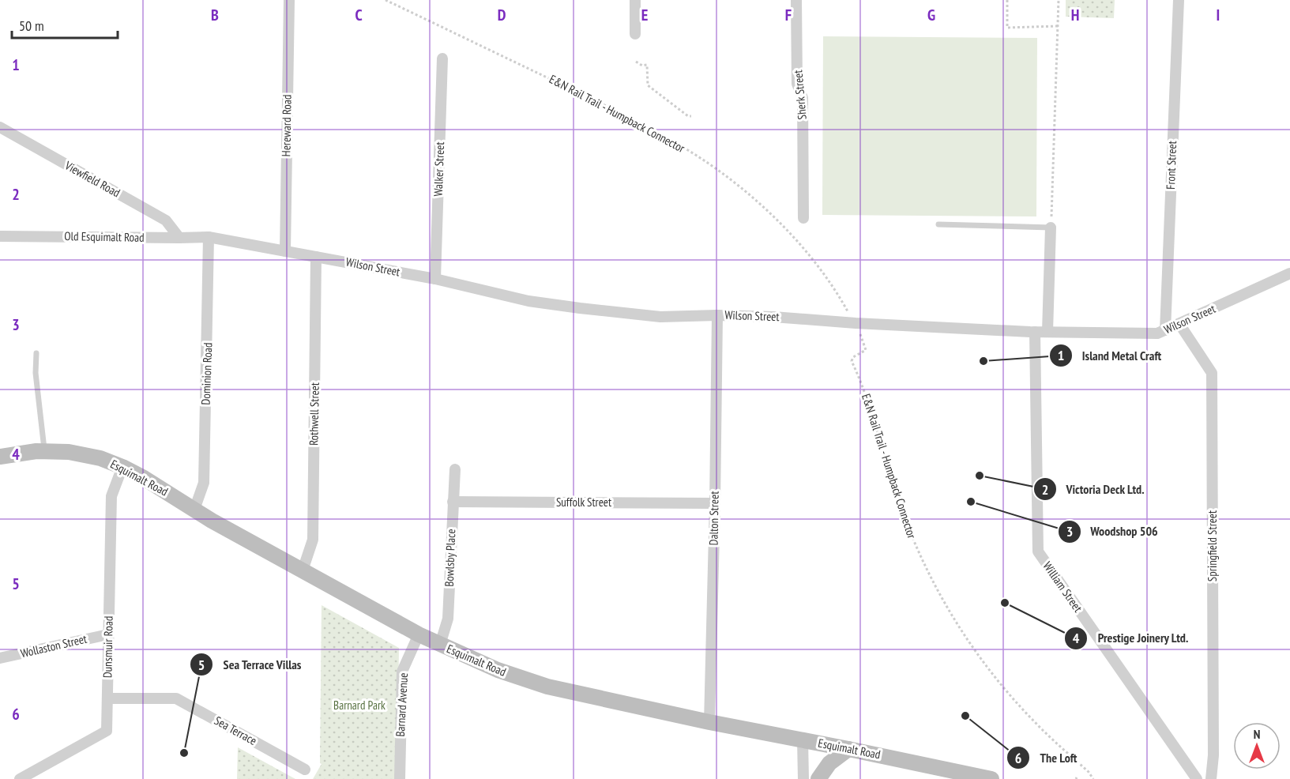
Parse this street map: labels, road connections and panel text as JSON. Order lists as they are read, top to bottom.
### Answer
{
  "streets": {
    "main road": ["Esquimalt Road"],
    "street": [
      "Sherk Street",
      "Hereward Road",
      "Front Street",
      "Walker Street",
      "Viewfield Road",
      "Old Esquimalt Road",
      "Wilson Street",
      "Dominion Road",
      "Rothwell Street",
      "Suffolk Street",
      "Dalton Street",
      "Springfield Street",
      "Bowlsby Place",
      "William Street",
      "Wollaston Street",
      "Dunsmuir Road",
      "Barnard Avenue",
      "Sea Terrace"
    ],
    "path": ["E&N Rail Trail - Humpback Connector"]
  },
  "crossings": [
    ["Hereward Road", "Wilson Street"],
    ["Front Street", "Wilson Street"],
    ["Walker Street", "Wilson Street"],
    ["Viewfield Road", "Old Esquimalt Road"],
    ["Old Esquimalt Road", "Wilson Street"],
    ["Old Esquimalt Road", "Dominion Road"],
    ["Wilson Street", "Dominion Road"],
    ["Wilson Street", "Rothwell Street"],
    ["Wilson Street", "Dalton Street"],
    ["Wilson Street", "Springfield Street"],
    ["Wilson Street", "William Street"],
    ["Dominion Road", "Esquimalt Road"],
    ["Rothwell Street", "Esquimalt Road"],
    ["Esquimalt Road", "Dalton Street"],
    ["Esquimalt Road", "Bowlsby Place"],
    ["Esquimalt Road", "Dunsmuir Road"],
    ["Esquimalt Road", "Barnard Avenue"],
    ["Suffolk Street", "Dalton Street"],
    ["Suffolk Street", "Bowlsby Place"],
    ["Wollaston Street", "Dunsmuir Road"],
    ["Dunsmuir Road", "Sea Terrace"]
  ],
  "parks": ["Barnard Park"],
  "places": [
    "Island Metal Craft",
    "Victoria Deck Ltd.",
    "Woodshop 506",
    "Prestige Joinery Ltd.",
    "The Loft",
    "Sea Terrace Villas"
  ],
  "scale_bar": "50 m",
  "north": "top",
  "grid": {
    "columns": [
      "B",
      "C",
      "D",
      "E",
      "F",
      "G",
      "H",
      "I"
    ],
    "rows": [
      "1",
      "2",
      "3",
      "4",
      "5",
      "6"
    ]
  }
}
